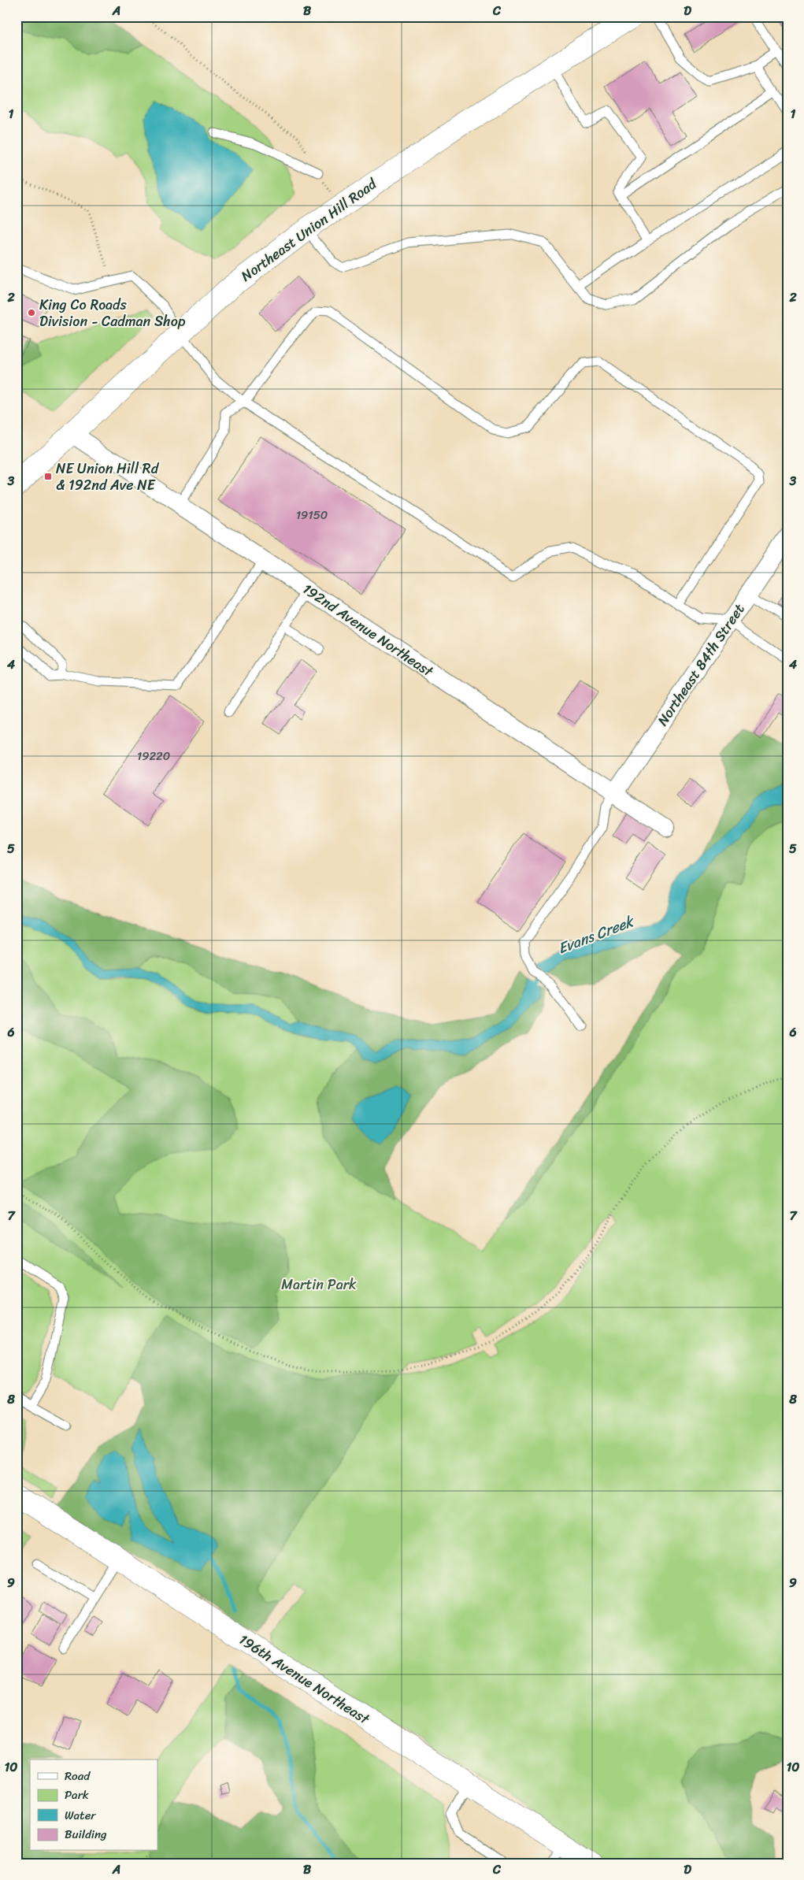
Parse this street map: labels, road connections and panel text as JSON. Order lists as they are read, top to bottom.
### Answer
{
  "streets": {
    "main road": ["Northeast Union Hill Road", "196th Avenue Northeast"],
    "street": ["192nd Avenue Northeast", "Northeast 84th Street"]
  },
  "crossings": [
    ["Northeast Union Hill Road", "192nd Avenue Northeast"],
    ["192nd Avenue Northeast", "Northeast 84th Street"]
  ],
  "water": ["Evans Creek"],
  "parks": ["Martin Park"],
  "places": {
    "other": ["King Co Roads Division - Cadman Shop"],
    "transit": ["NE Union Hill Rd & 192nd Ave NE"]
  },
  "house_numbers": ["19150", "19220"],
  "legend": [
    "Road",
    "Park",
    "Water",
    "Building"
  ],
  "grid": {
    "columns": [
      "A",
      "B",
      "C",
      "D"
    ],
    "rows": [
      "1",
      "2",
      "3",
      "4",
      "5",
      "6",
      "7",
      "8",
      "9",
      "10"
    ]
  }
}
